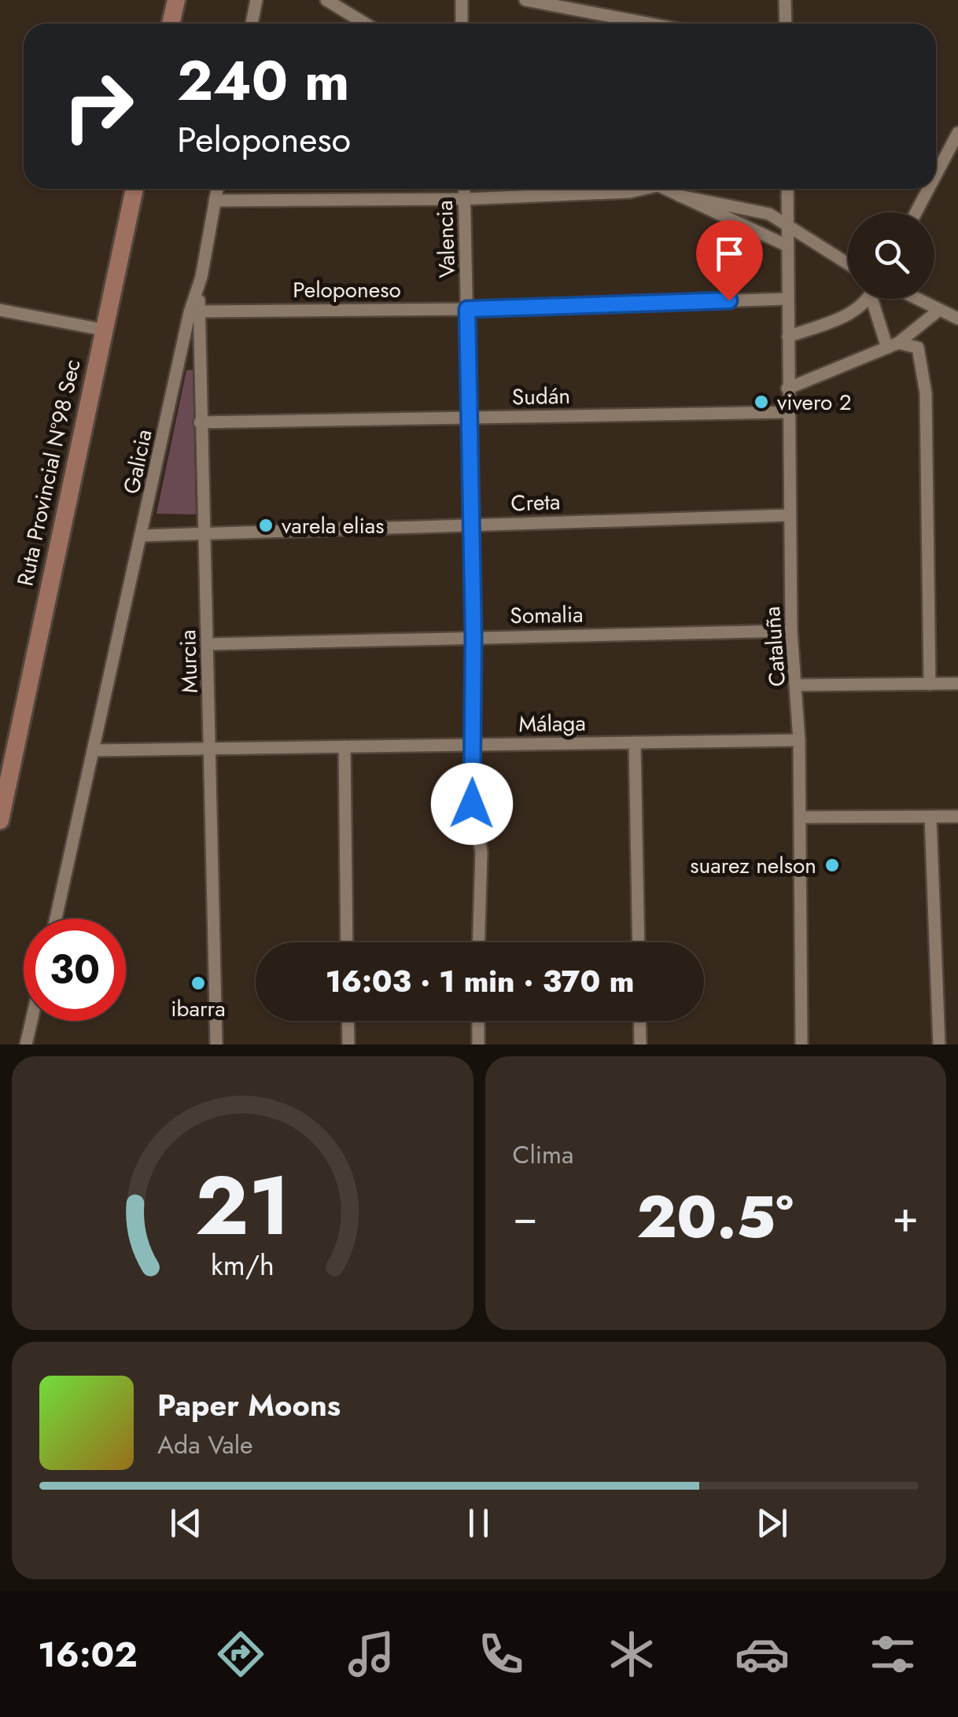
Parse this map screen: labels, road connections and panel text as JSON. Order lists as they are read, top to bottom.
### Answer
{
  "streets": {
    "street": [
      "Valencia",
      "Peloponeso",
      "Sudán",
      "Galicia",
      "Ruta Provincial Nº98 Sec",
      "Creta",
      "Somalia",
      "Cataluña",
      "Murcia",
      "Málaga"
    ]
  },
  "crossings": [
    ["Valencia", "Peloponeso"],
    ["Valencia", "Sudán"],
    ["Valencia", "Creta"],
    ["Valencia", "Somalia"],
    ["Valencia", "Málaga"],
    ["Peloponeso", "Galicia"],
    ["Peloponeso", "Cataluña"],
    ["Peloponeso", "Murcia"],
    ["Sudán", "Cataluña"],
    ["Sudán", "Murcia"],
    ["Galicia", "Creta"],
    ["Galicia", "Murcia"],
    ["Galicia", "Málaga"],
    ["Creta", "Cataluña"],
    ["Creta", "Murcia"],
    ["Somalia", "Cataluña"],
    ["Somalia", "Murcia"],
    ["Cataluña", "Málaga"],
    ["Murcia", "Málaga"]
  ],
  "places": [
    "vivero 2",
    "varela elias",
    "suarez nelson",
    "ibarra"
  ],
  "page": {
    "turn": ["240 m", "Peloponeso"],
    "limit": "30",
    "trip": "16:03 · 1 min · 370 m",
    "tile": "Clima",
    "heat": ["−", "20.5°", "+"],
    "song": ["Paper Moons", "Ada Vale"],
    "tabs": "16:02",
    "gauge": ["21", "km/h"]
  }
}
